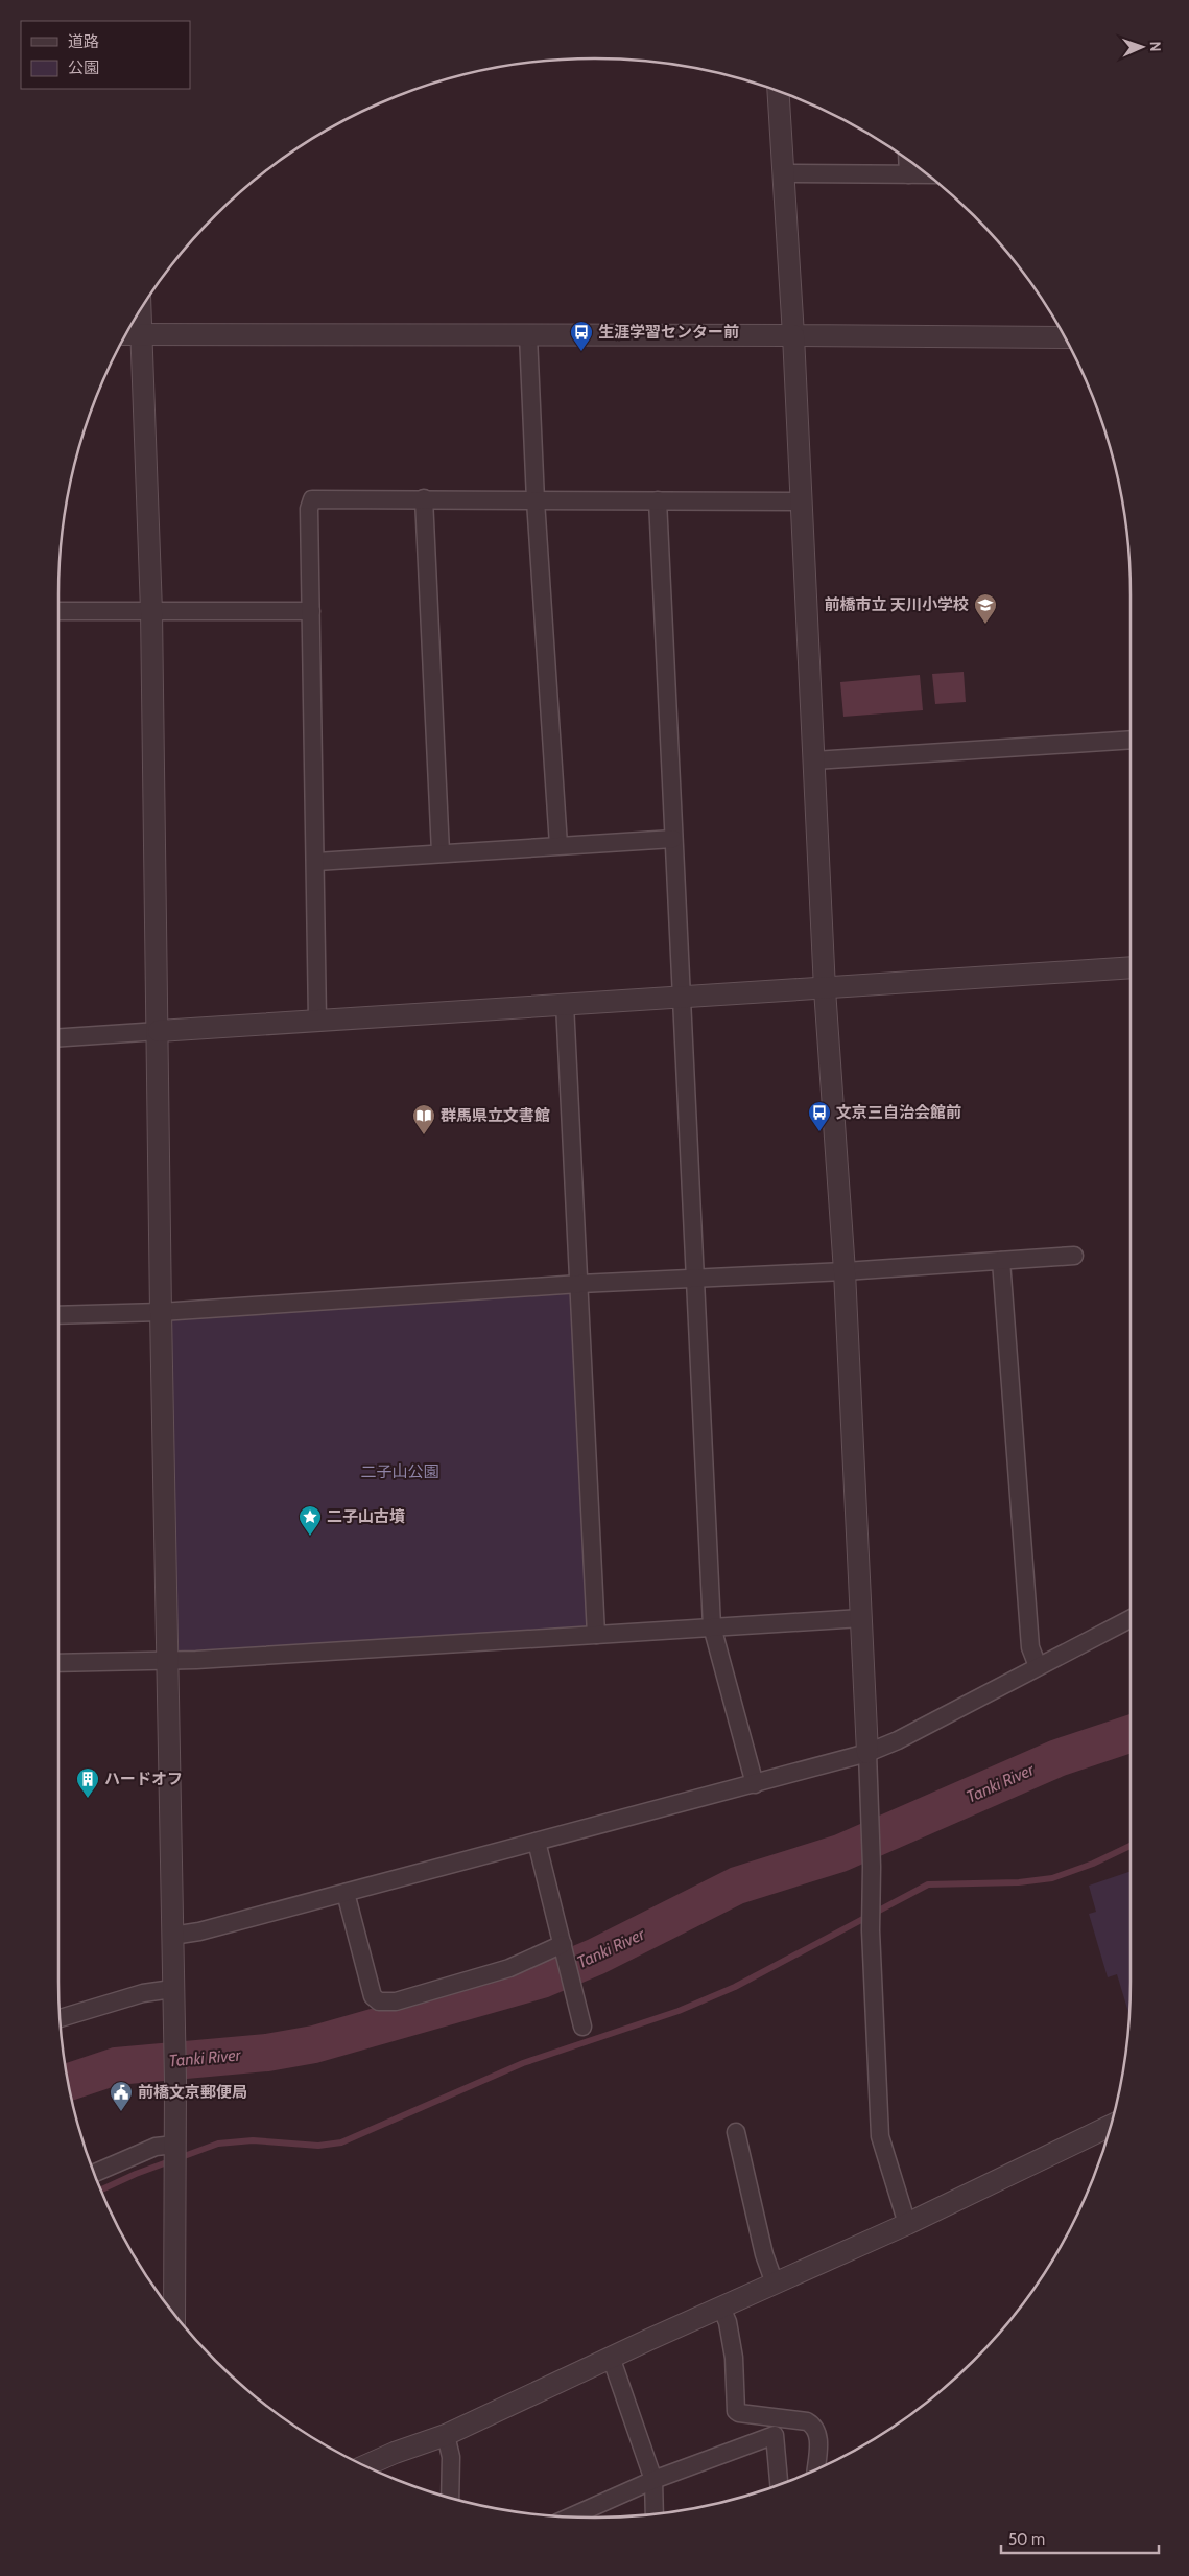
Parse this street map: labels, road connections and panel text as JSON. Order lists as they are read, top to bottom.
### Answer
{
  "water": ["Tanki River"],
  "parks": ["二子山公園"],
  "places": {
    "bus stop": ["生涯学習センター前", "文京三自治会館前"],
    "school or university": ["前橋市立 天川小学校"],
    "library": ["群馬県立文書館"],
    "place": ["二子山古墳"],
    "building": ["ハードオフ"],
    "public building": ["前橋文京郵便局"]
  },
  "legend": ["道路", "公園"],
  "scale_bar": "50 m",
  "north": "right"
}
